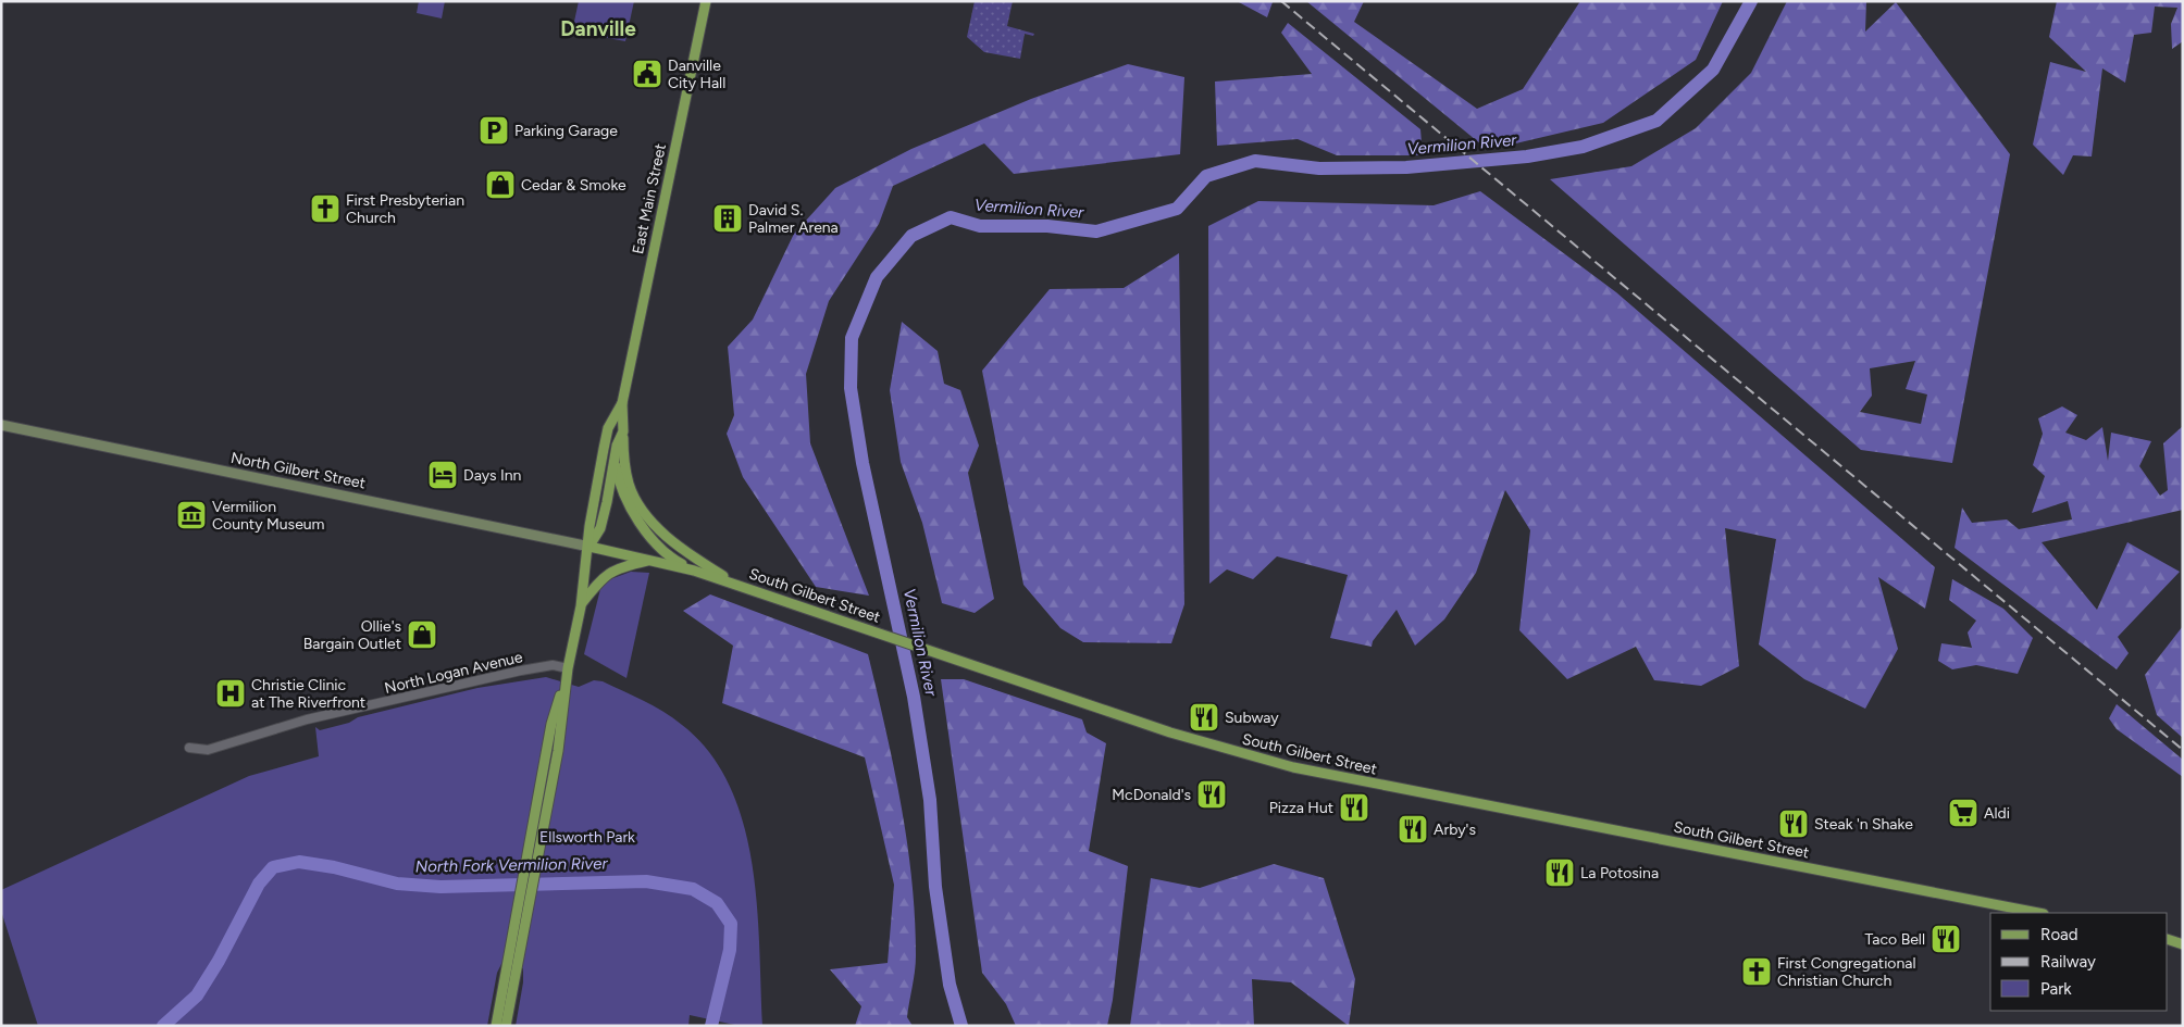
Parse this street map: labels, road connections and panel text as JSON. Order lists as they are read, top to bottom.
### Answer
{
  "streets": {
    "main road": ["East Main Street", "North Gilbert Street", "South Gilbert Street"],
    "street": ["North Logan Avenue"]
  },
  "crossings": [
    ["East Main Street", "North Gilbert Street"],
    ["East Main Street", "South Gilbert Street"],
    ["North Gilbert Street", "South Gilbert Street"]
  ],
  "districts": ["Danville"],
  "water": ["Vermilion River", "North Fork Vermilion River"],
  "parks": ["Ellsworth Park"],
  "places": {
    "public building": ["Danville City Hall"],
    "parking": ["Parking Garage"],
    "shop": ["Cedar & Smoke", "Ollie's Bargain Outlet"],
    "church": ["First Presbyterian Church", "First Congregational Christian Church"],
    "building": ["David S. Palmer Arena"],
    "hotel": ["Days Inn"],
    "museum": ["Vermilion County Museum"],
    "hospital": ["Christie Clinic at The Riverfront"],
    "restaurant": [
      "Subway",
      "McDonald's",
      "Pizza Hut",
      "Steak 'n Shake",
      "Arby's",
      "La Potosina",
      "Taco Bell"
    ],
    "supermarket": ["Aldi"]
  },
  "legend": ["Road", "Railway", "Park"]
}
